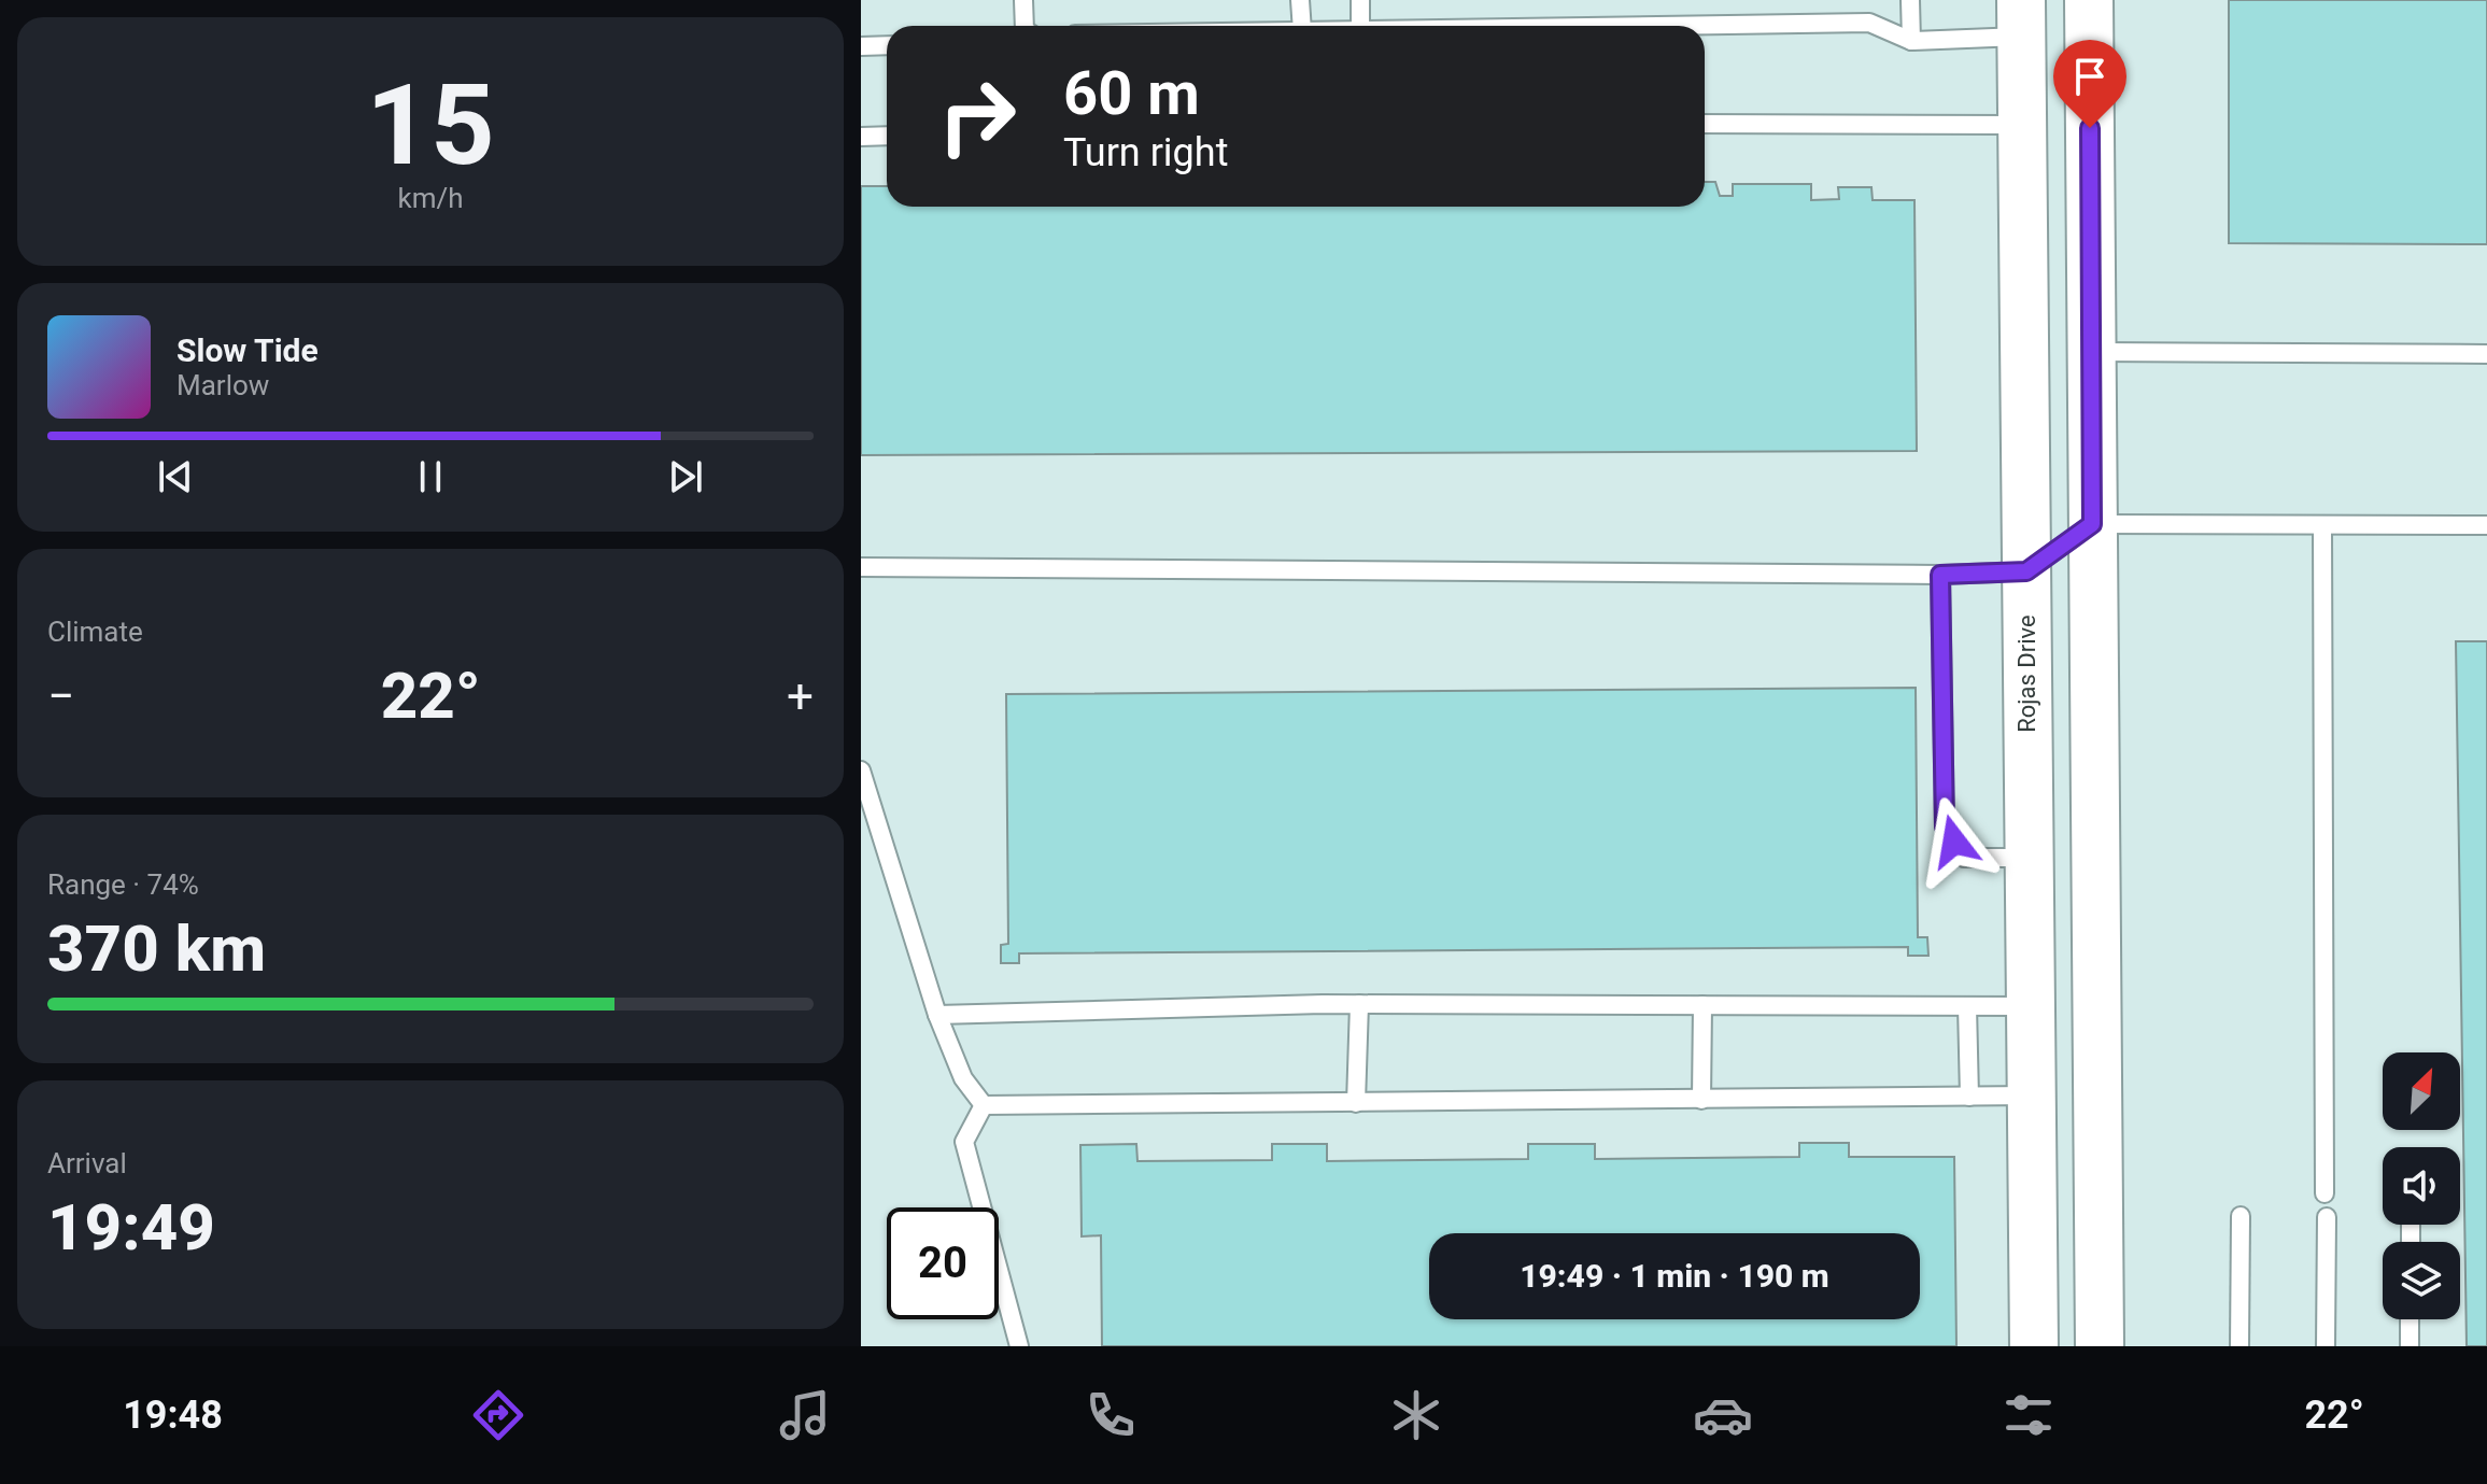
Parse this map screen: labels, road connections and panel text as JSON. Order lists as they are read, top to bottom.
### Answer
{
  "streets": {
    "main road": ["Rojas Drive"]
  },
  "north": "top right",
  "page": {
    "tile": [
      ["15", "km/h"],
      "Climate",
      ["Range · 74%", "370 km"],
      ["Arrival", "19:49"]
    ],
    "turn": ["60 m", "Turn right"],
    "song": ["Slow Tide", "Marlow"],
    "heat": ["−", "22°", "+"],
    "limit": "20",
    "trip": "19:49 · 1 min · 190 m",
    "tabs": ["19:48", "22°"]
  }
}
